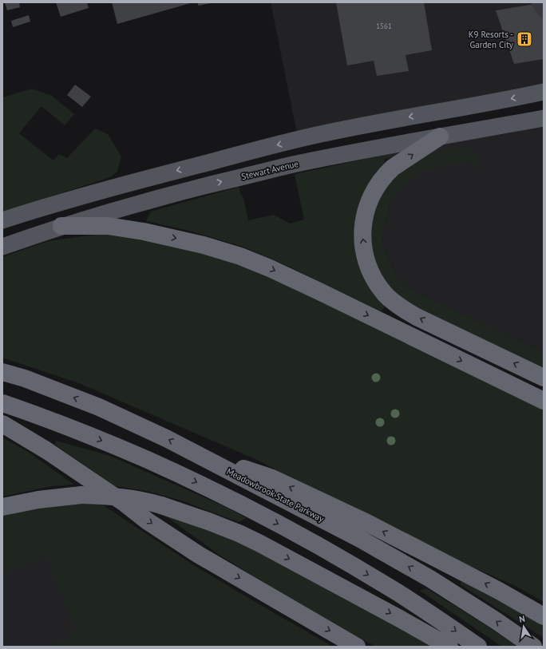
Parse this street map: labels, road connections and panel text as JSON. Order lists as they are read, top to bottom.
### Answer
{
  "streets": {
    "highway": ["Meadowbrook State Parkway"],
    "main road": ["Stewart Avenue"]
  },
  "places": {
    "building": ["K9 Resorts - Garden City"]
  },
  "house_numbers": ["1561"],
  "north": "top"
}
